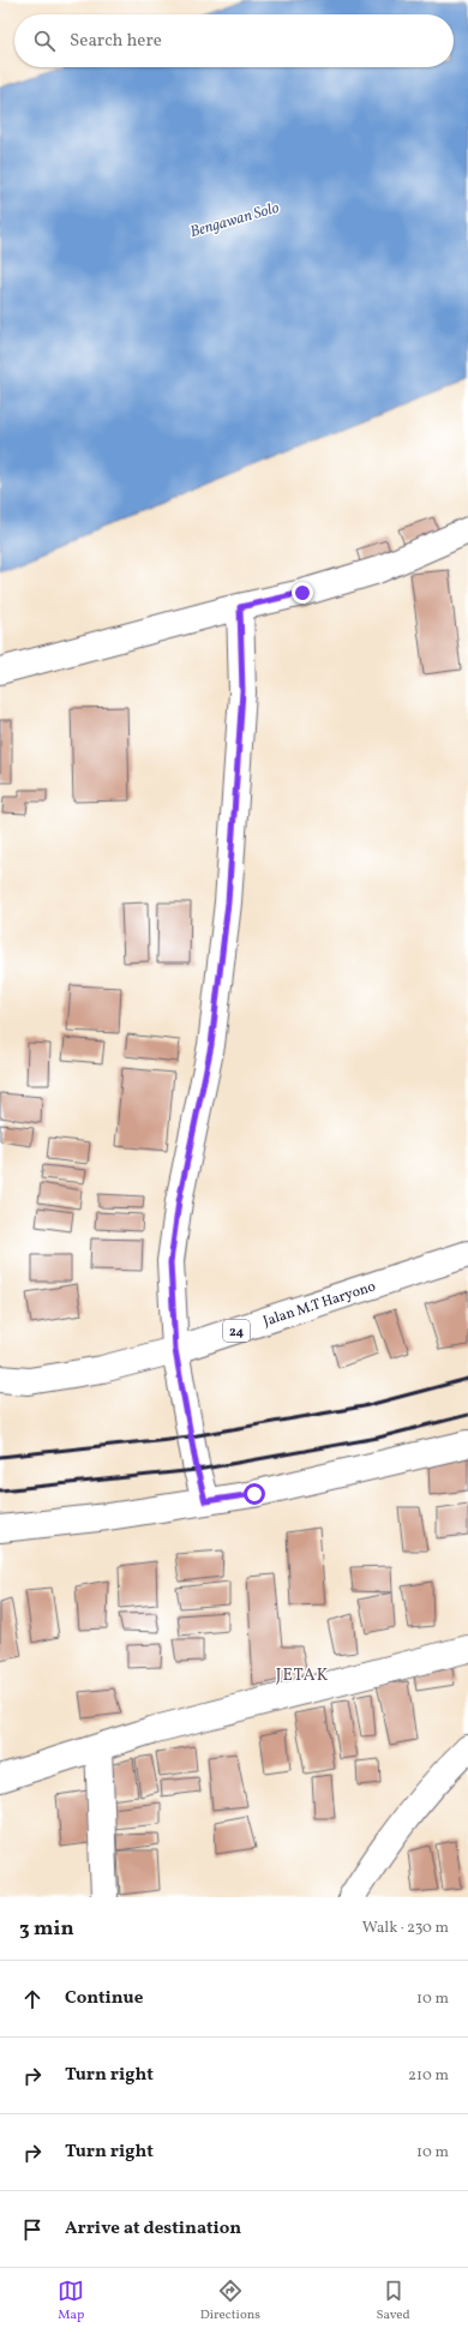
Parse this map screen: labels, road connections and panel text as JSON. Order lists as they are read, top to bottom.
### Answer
{
  "streets": {
    "main road": ["Jalan M.T Haryono", "24"]
  },
  "districts": ["JETAK"],
  "water": ["Bengawan Solo"],
  "page": {
    "search": "Search here",
    "heading": ["3 min", "Walk · 230 m"],
    "list": [
      ["Continue", "10 m"],
      ["Turn right", "210 m"],
      ["Turn right", "10 m"],
      "Arrive at destination"
    ],
    "nav": ["Map", "Directions", "Saved"]
  }
}
